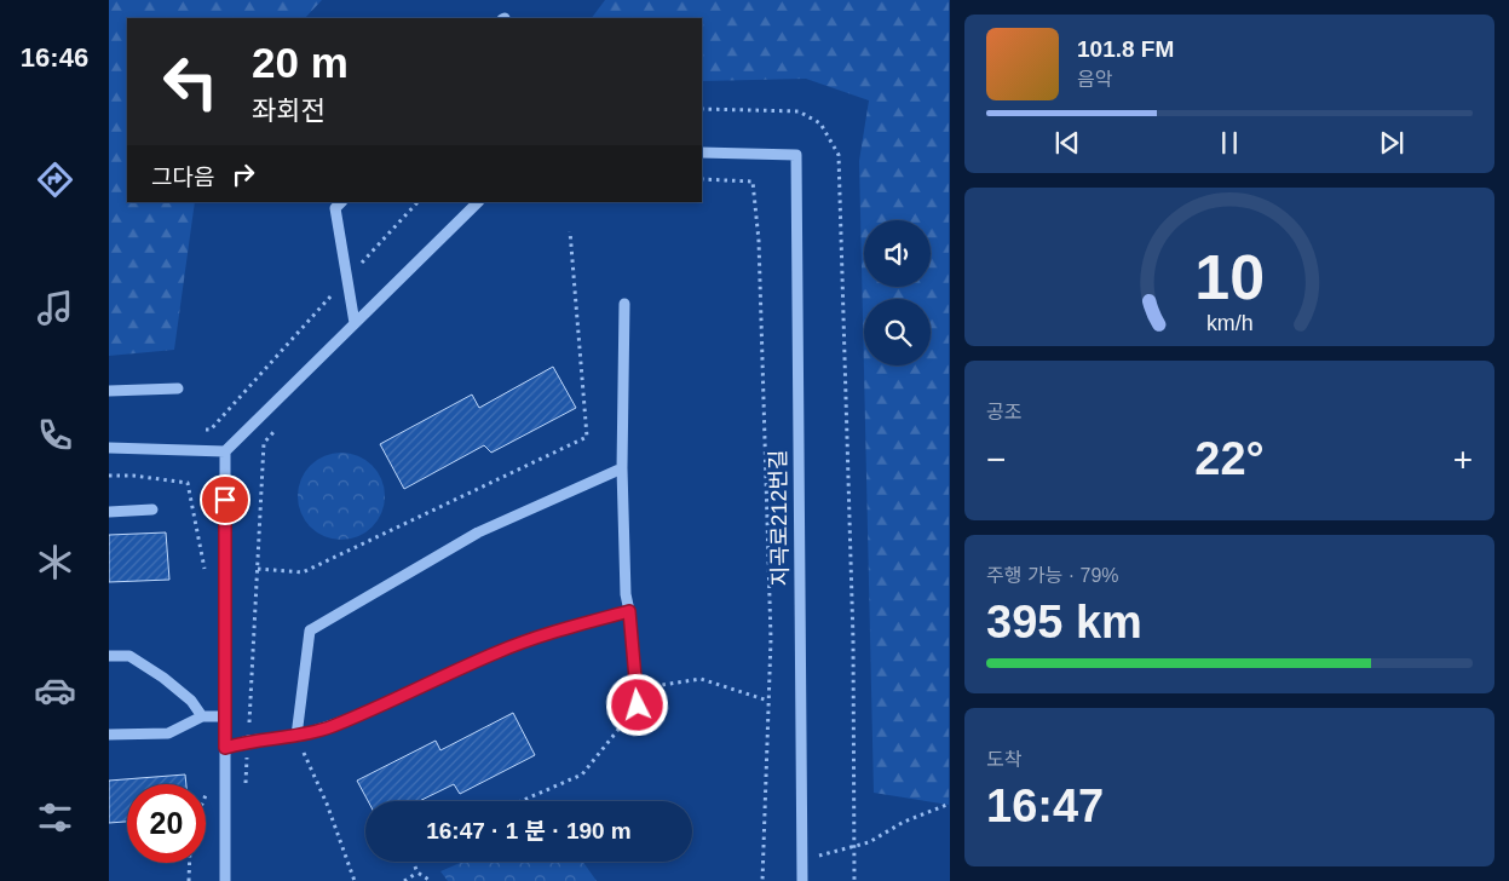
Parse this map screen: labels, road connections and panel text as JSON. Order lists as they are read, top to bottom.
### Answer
{
  "streets": {
    "street": ["지곡로212번길"]
  },
  "page": {
    "tabs": "16:46",
    "turn": ["20 m", "좌회전"],
    "song": ["101.8 FM", "음악"],
    "then": "그다음",
    "tile": [
      "공조",
      ["주행 가능 · 79%", "395 km"],
      ["도착", "16:47"]
    ],
    "heat": ["−", "22°", "+"],
    "limit": "20",
    "trip": "16:47 · 1 분 · 190 m",
    "gauge": ["10", "km/h"]
  }
}
